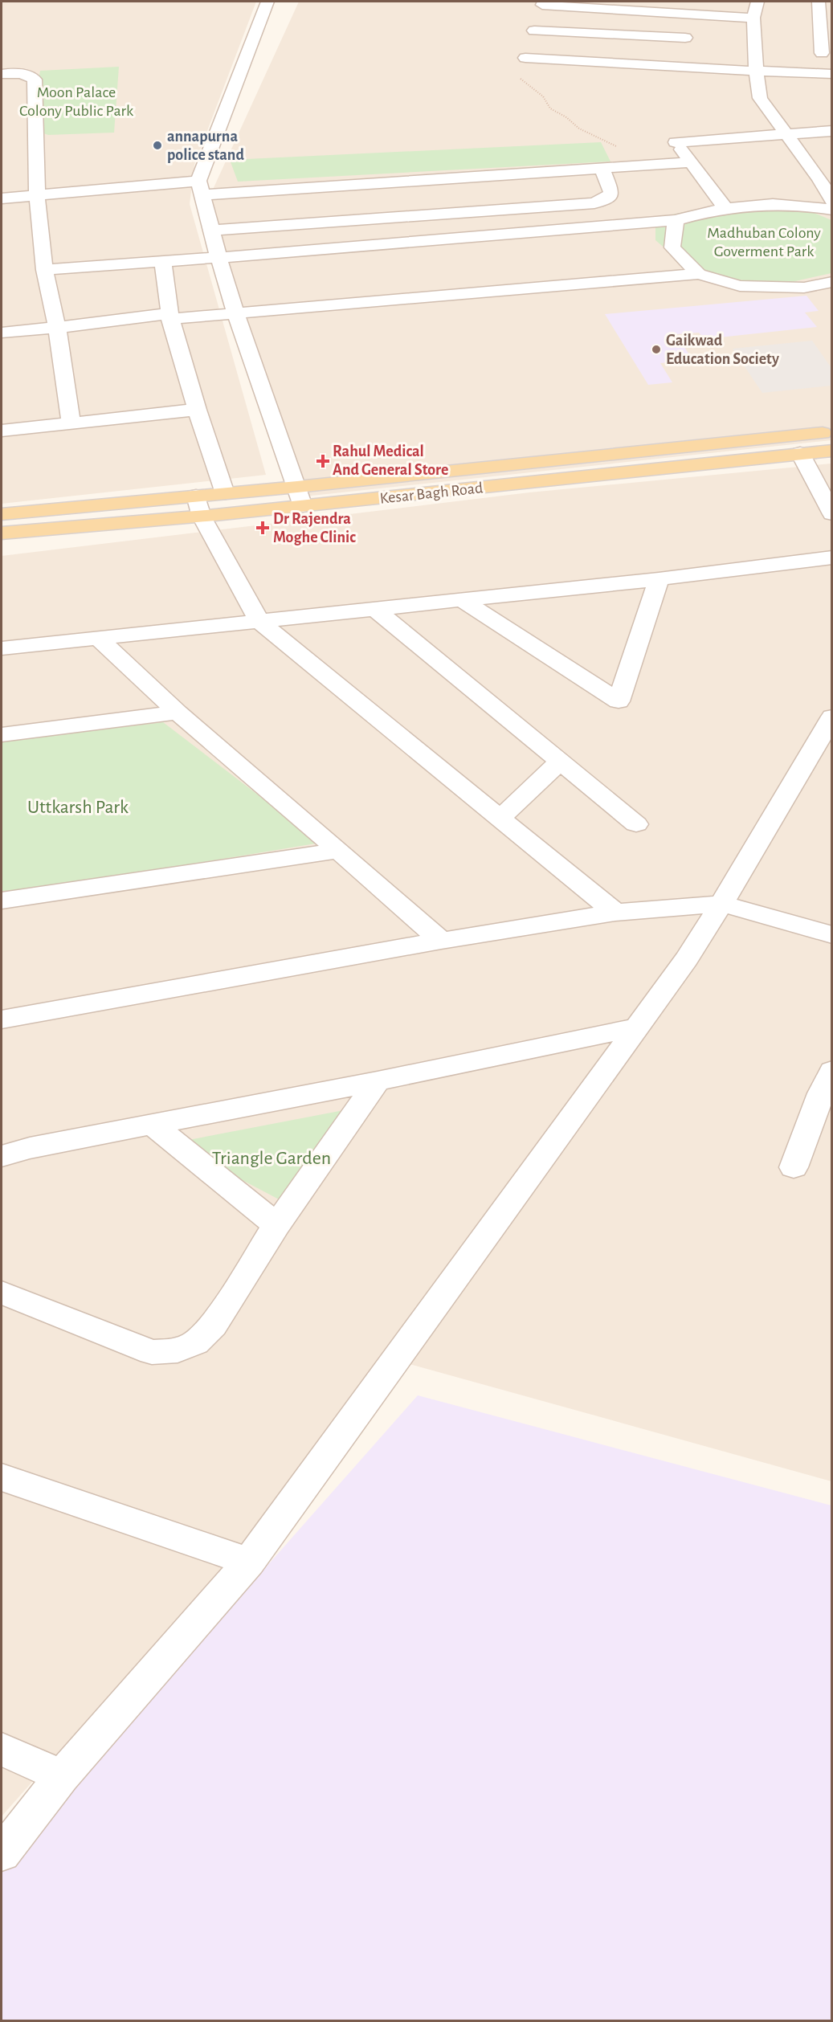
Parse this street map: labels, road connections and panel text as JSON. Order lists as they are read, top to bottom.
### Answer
{
  "streets": {
    "main road": ["Kesar Bagh Road"]
  },
  "parks": [
    "Moon Palace Colony Public Park",
    "Madhuban Colony Goverment Park",
    "Uttkarsh Park",
    "Triangle Garden"
  ],
  "places": {
    "other": ["annapurna police stand", "Gaikwad Education Society"],
    "health": ["Rahul Medical And General Store", "Dr Rajendra Moghe Clinic"]
  }
}
